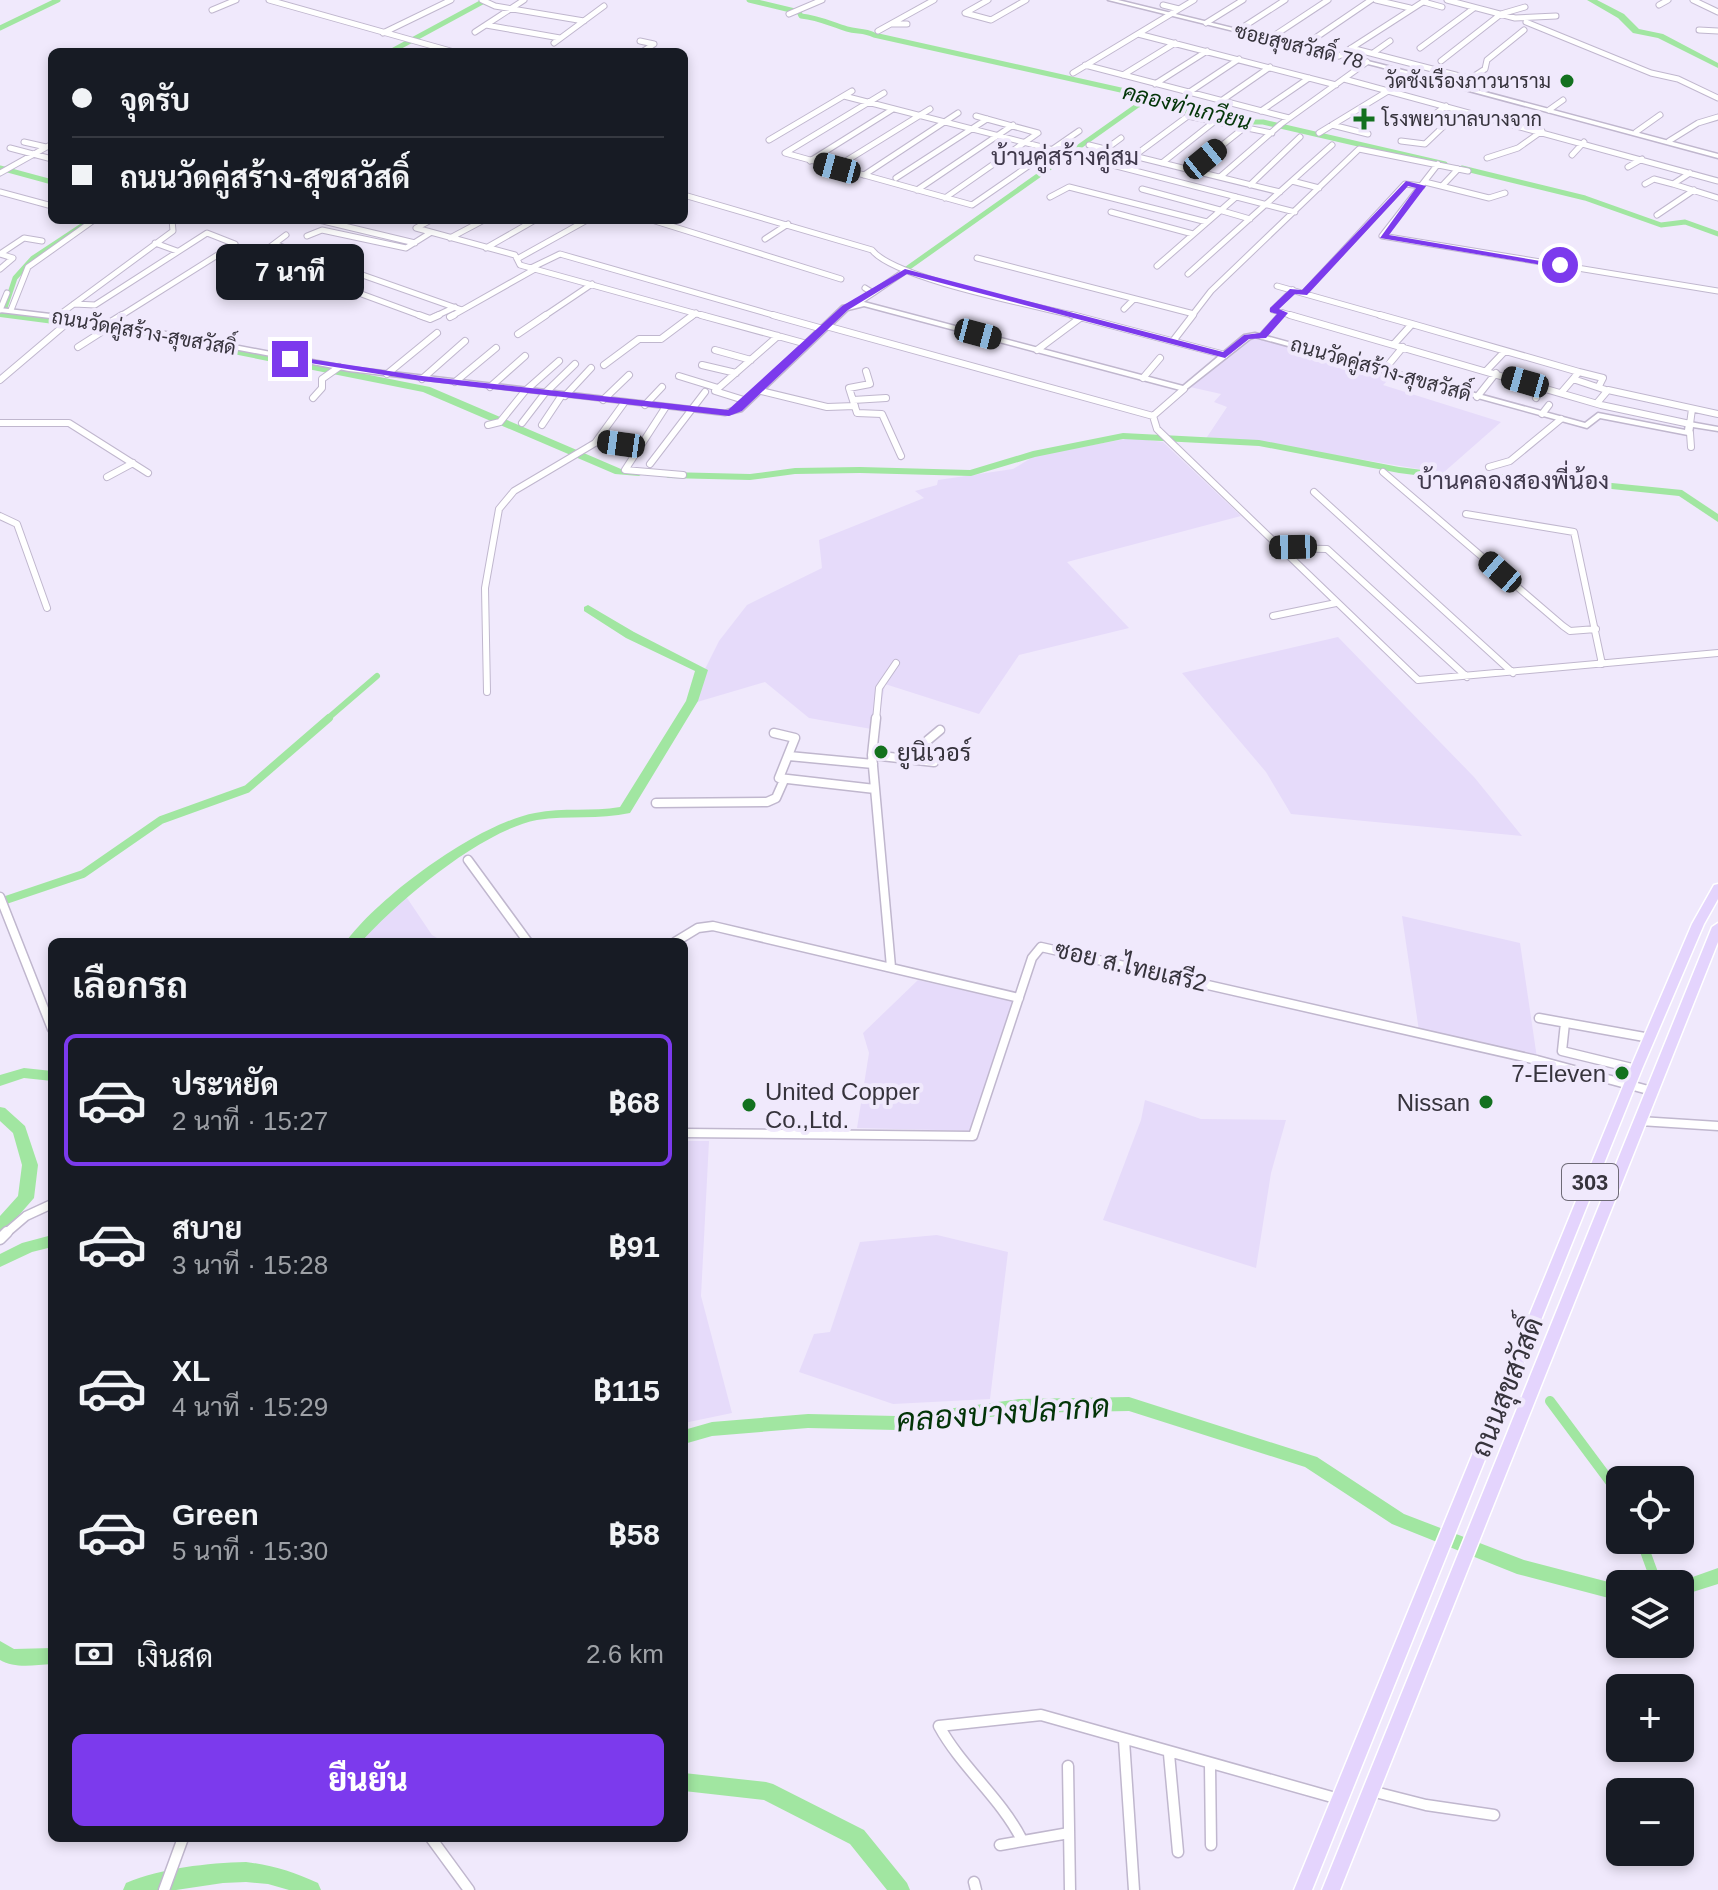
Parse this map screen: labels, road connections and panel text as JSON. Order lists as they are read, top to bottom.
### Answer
{
  "streets": {
    "main road": ["303", "ถนนสุขสวัสดิ์"],
    "street": ["ซอยสุขสวัสดิ์ 78", "ถนนวัดคู่สร้าง-สุขสวัสดิ์", "ซอย ส.ไทยเสรี2"]
  },
  "crossings": [
    ["ซอย ส.ไทยเสรี2", "ถนนสุขสวัสดิ์"]
  ],
  "districts": ["บ้านคู่สร้างคู่สม", "บ้านคลองสองพี่น้อง"],
  "water": ["คลองท่าเกวียน", "คลองบางปลากด"],
  "places": {
    "other": [
      "วัดชังเรืองภาวนาราม",
      "ยูนิเวอร์",
      "7-Eleven",
      "Nissan",
      "United Copper Co.,Ltd."
    ],
    "health": ["โรงพยาบาลบางจาก"]
  },
  "page": {
    "banner": ["จุดรับ", "ถนนวัดคู่สร้าง-สุขสวัสดิ์"],
    "bubble": "7 นาที",
    "heading": "เลือกรถ",
    "list": [
      {
        "name": "ประหยัด",
        "note": "2 นาที · 15:27",
        "value": "฿68"
      },
      {
        "name": "สบาย",
        "note": "3 นาที · 15:28",
        "value": "฿91"
      },
      {
        "name": "XL",
        "note": "4 นาที · 15:29",
        "value": "฿115"
      },
      {
        "name": "Green",
        "note": "5 นาที · 15:30",
        "value": "฿58"
      }
    ],
    "map_buttons": ["+", "−"],
    "pay": ["เงินสด", "2.6 km"],
    "buttons": "ยืนยัน"
  }
}
